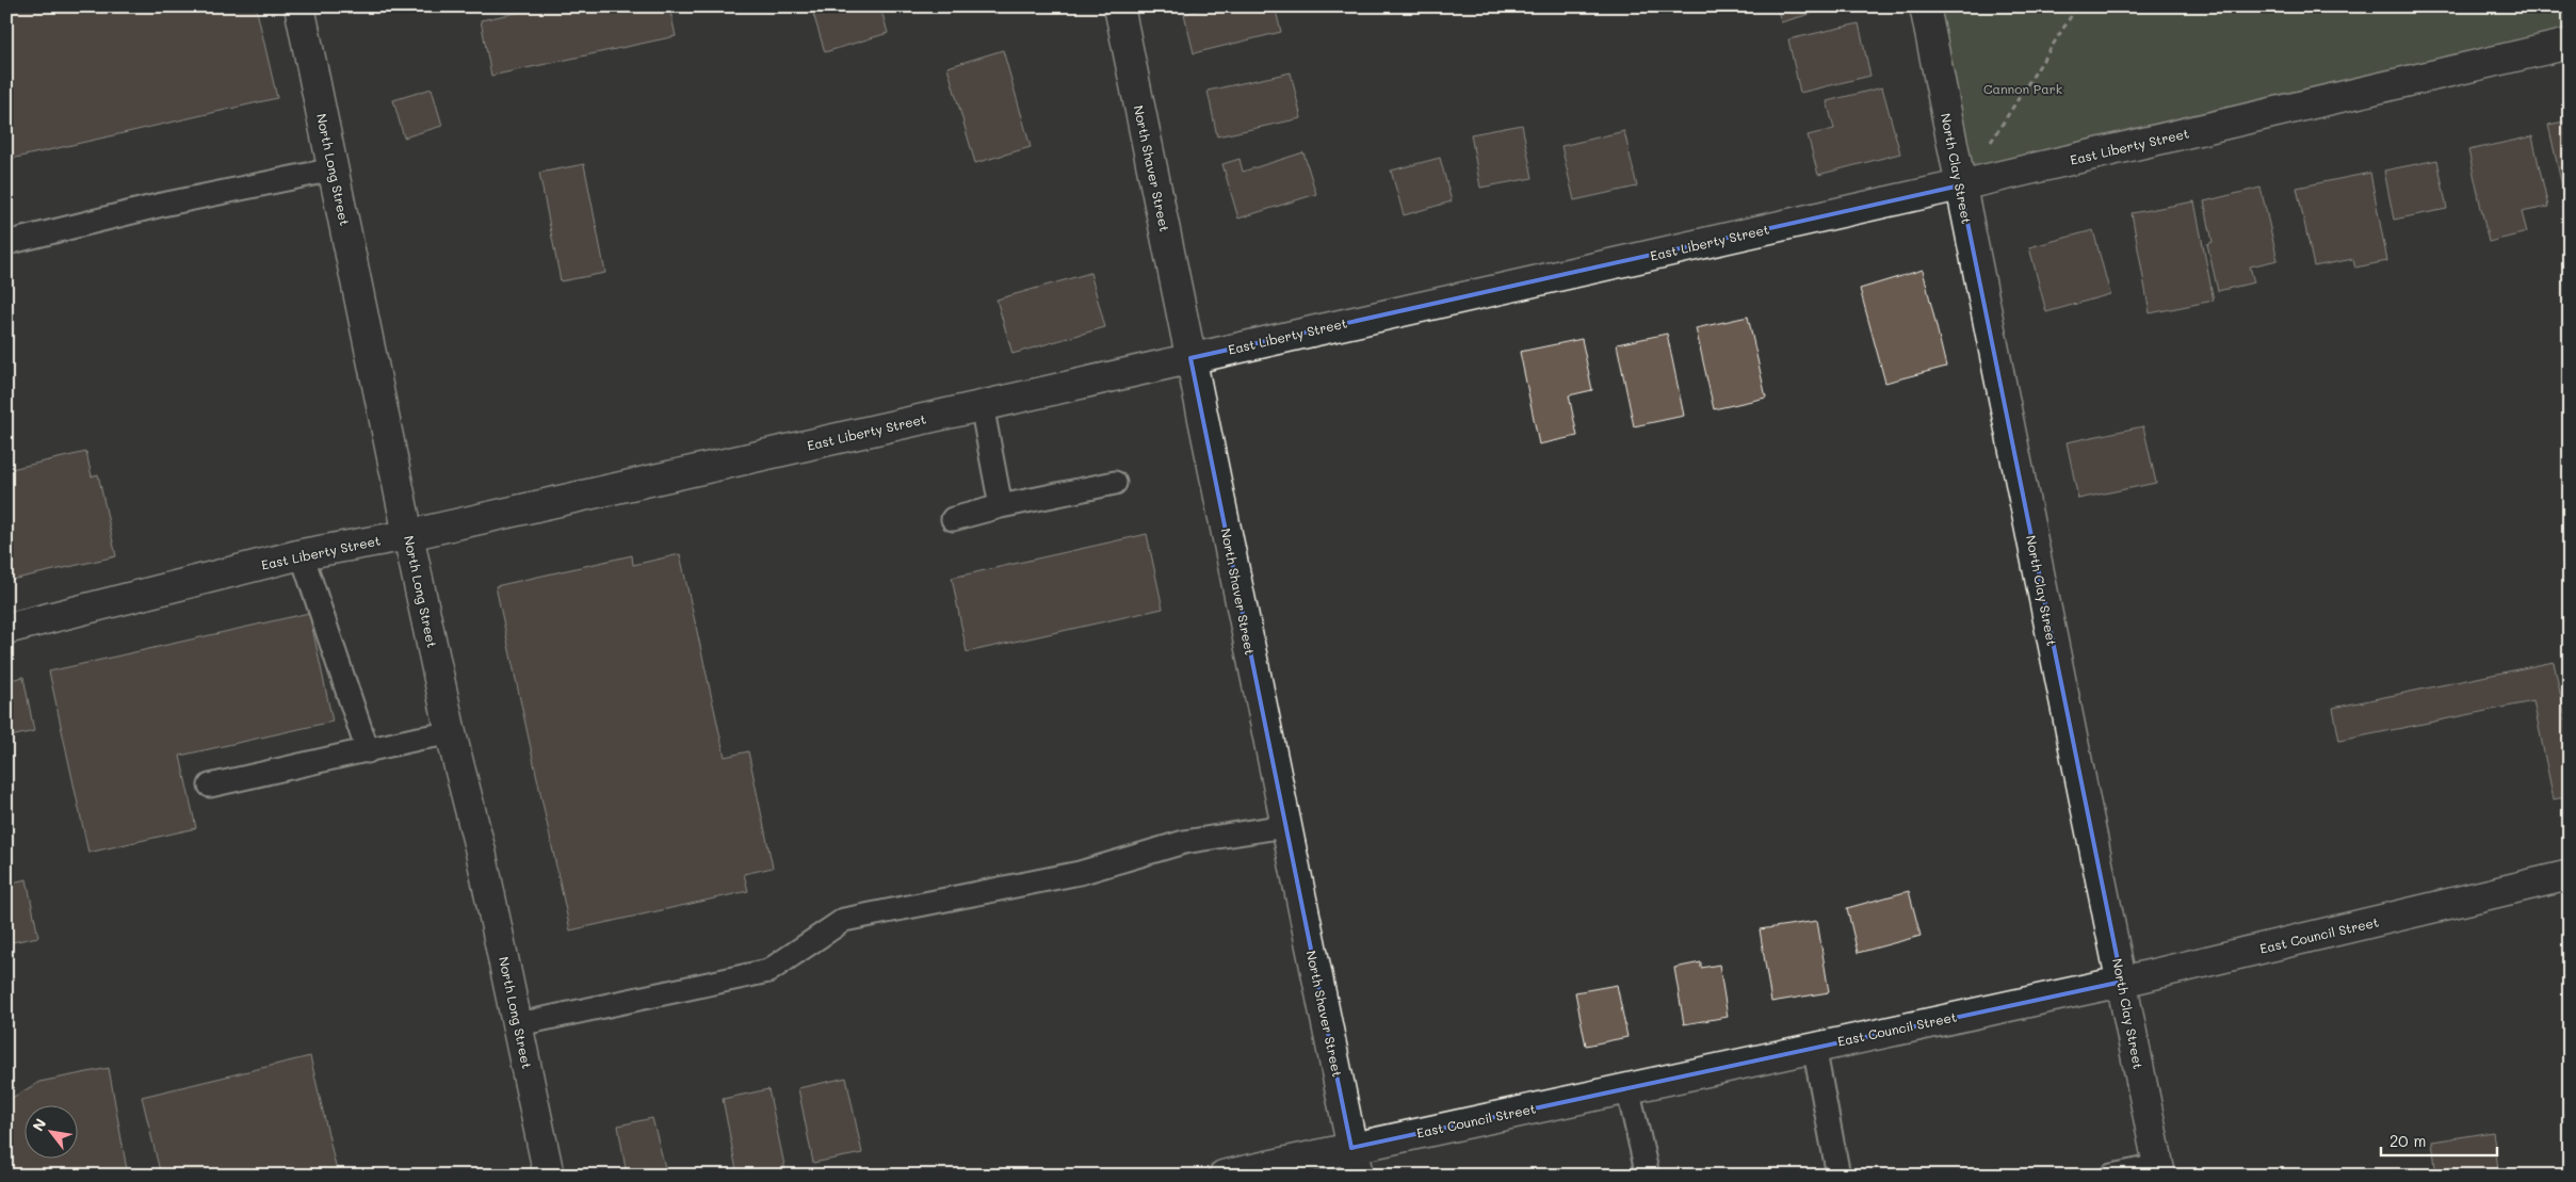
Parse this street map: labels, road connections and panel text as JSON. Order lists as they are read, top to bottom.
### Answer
{
  "streets": {
    "street": [
      "East Liberty Street",
      "North Shaver Street",
      "North Clay Street",
      "North Long Street",
      "East Council Street"
    ]
  },
  "crossings": [
    ["East Liberty Street", "North Shaver Street"],
    ["East Liberty Street", "North Clay Street"],
    ["East Liberty Street", "North Long Street"],
    ["North Shaver Street", "East Council Street"],
    ["North Clay Street", "East Council Street"]
  ],
  "parks": ["Cannon Park"],
  "scale_bar": "20 m",
  "north": "top left"
}
